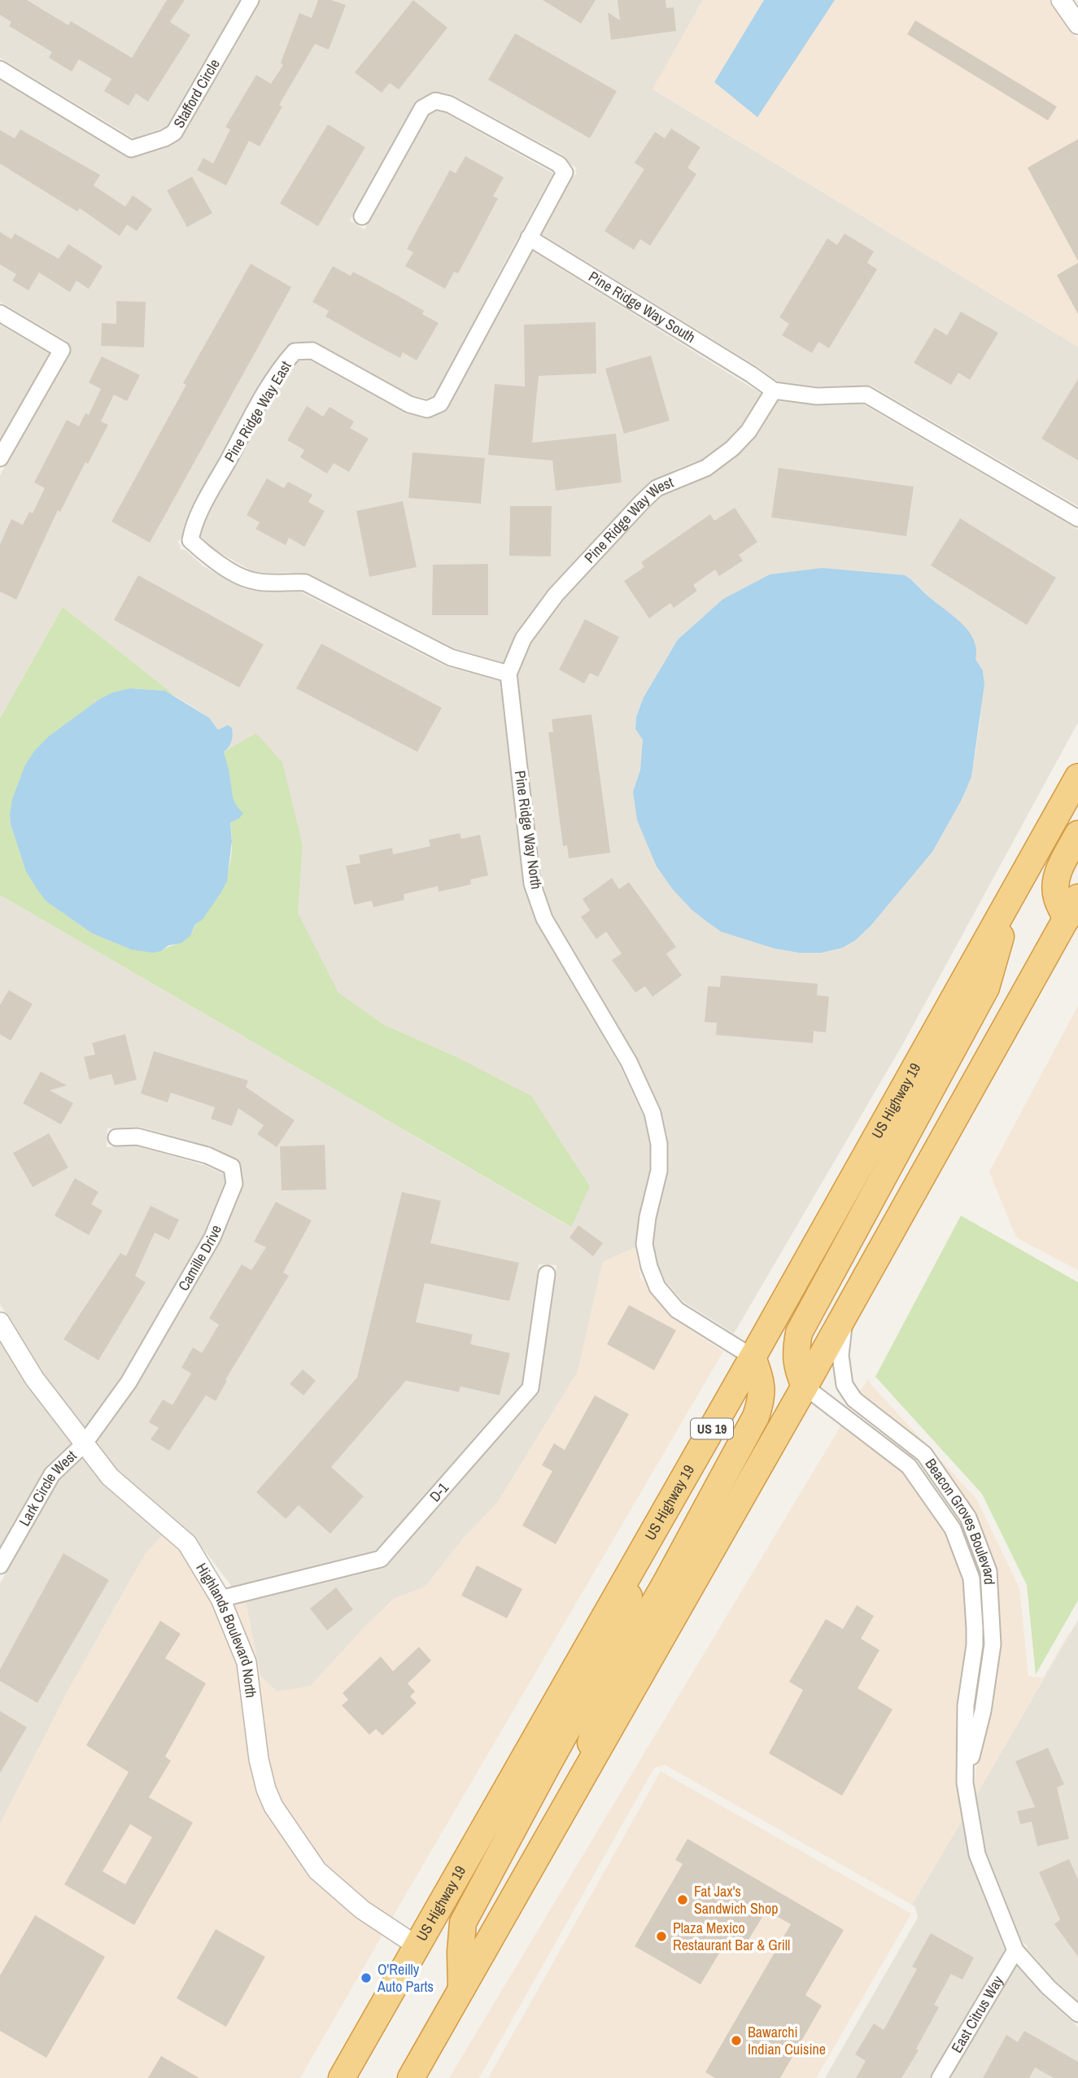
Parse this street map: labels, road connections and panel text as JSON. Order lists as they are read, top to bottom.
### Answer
{
  "streets": {
    "highway": ["US Highway 19", "US 19"],
    "street": [
      "Stafford Circle",
      "Pine Ridge Way South",
      "Pine Ridge Way East",
      "Pine Ridge Way West",
      "Pine Ridge Way North",
      "Camille Drive",
      "Lark Circle West",
      "D-1",
      "Beacon Groves Boulevard",
      "Highlands Boulevard North",
      "East Citrus Way"
    ]
  },
  "crossings": [
    ["Pine Ridge Way South", "Pine Ridge Way East"],
    ["Pine Ridge Way South", "Pine Ridge Way West"],
    ["Pine Ridge Way East", "Pine Ridge Way West"],
    ["Pine Ridge Way East", "Pine Ridge Way North"],
    ["Pine Ridge Way West", "Pine Ridge Way North"],
    ["Pine Ridge Way North", "US Highway 19"],
    ["US Highway 19", "Highlands Boulevard North"],
    ["Camille Drive", "Lark Circle West"],
    ["Camille Drive", "Highlands Boulevard North"],
    ["Lark Circle West", "Highlands Boulevard North"],
    ["D-1", "Highlands Boulevard North"],
    ["Beacon Groves Boulevard", "East Citrus Way"]
  ],
  "places": [
    "Fat Jax's Sandwich Shop",
    "Plaza Mexico Restaurant Bar & Grill",
    "O'Reilly Auto Parts",
    "Bawarchi Indian Cuisine"
  ]
}
